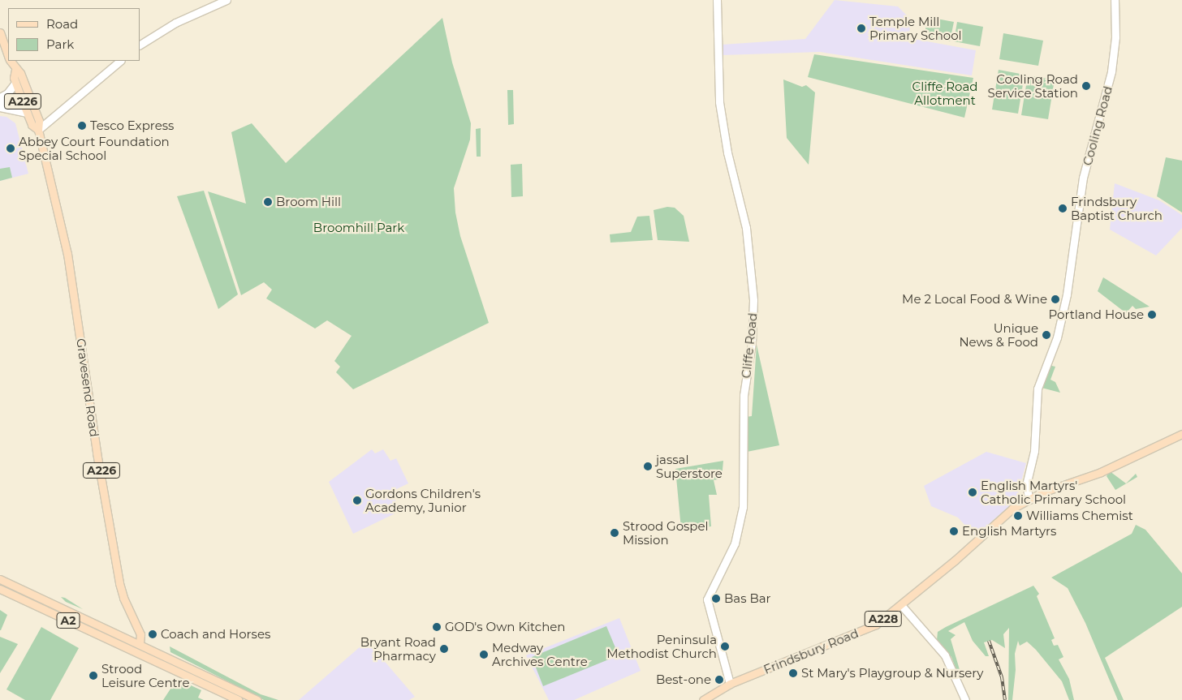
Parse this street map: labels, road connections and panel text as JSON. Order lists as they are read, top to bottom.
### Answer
{
  "streets": {
    "main road": [
      "A226",
      "Cooling Road",
      "Cliffe Road",
      "Gravesend Road",
      "A228",
      "A2",
      "Frindsbury Road"
    ]
  },
  "crossings": [
    ["Cooling Road", "Frindsbury Road"],
    ["Cliffe Road", "Frindsbury Road"],
    ["Gravesend Road", "A2"]
  ],
  "parks": ["Cliffe Road Allotment", "Broomhill Park"],
  "places": [
    "Temple Mill Primary School",
    "Cooling Road Service Station",
    "Tesco Express",
    "Abbey Court Foundation Special School",
    "Broom Hill",
    "Frindsbury Baptist Church",
    "Me 2 Local Food & Wine",
    "Portland House",
    "Unique News & Food",
    "jassal Superstore",
    "English Martyrs' Catholic Primary School",
    "Gordons Children's Academy, Junior",
    "Williams Chemist",
    "English Martyrs",
    "Strood Gospel Mission",
    "Bas Bar",
    "GOD's Own Kitchen",
    "Coach and Horses",
    "Peninsula Methodist Church",
    "Bryant Road Pharmacy",
    "Medway Archives Centre",
    "St Mary's Playgroup & Nursery",
    "Strood Leisure Centre",
    "Best-one"
  ],
  "legend": ["Road", "Park"]
}
